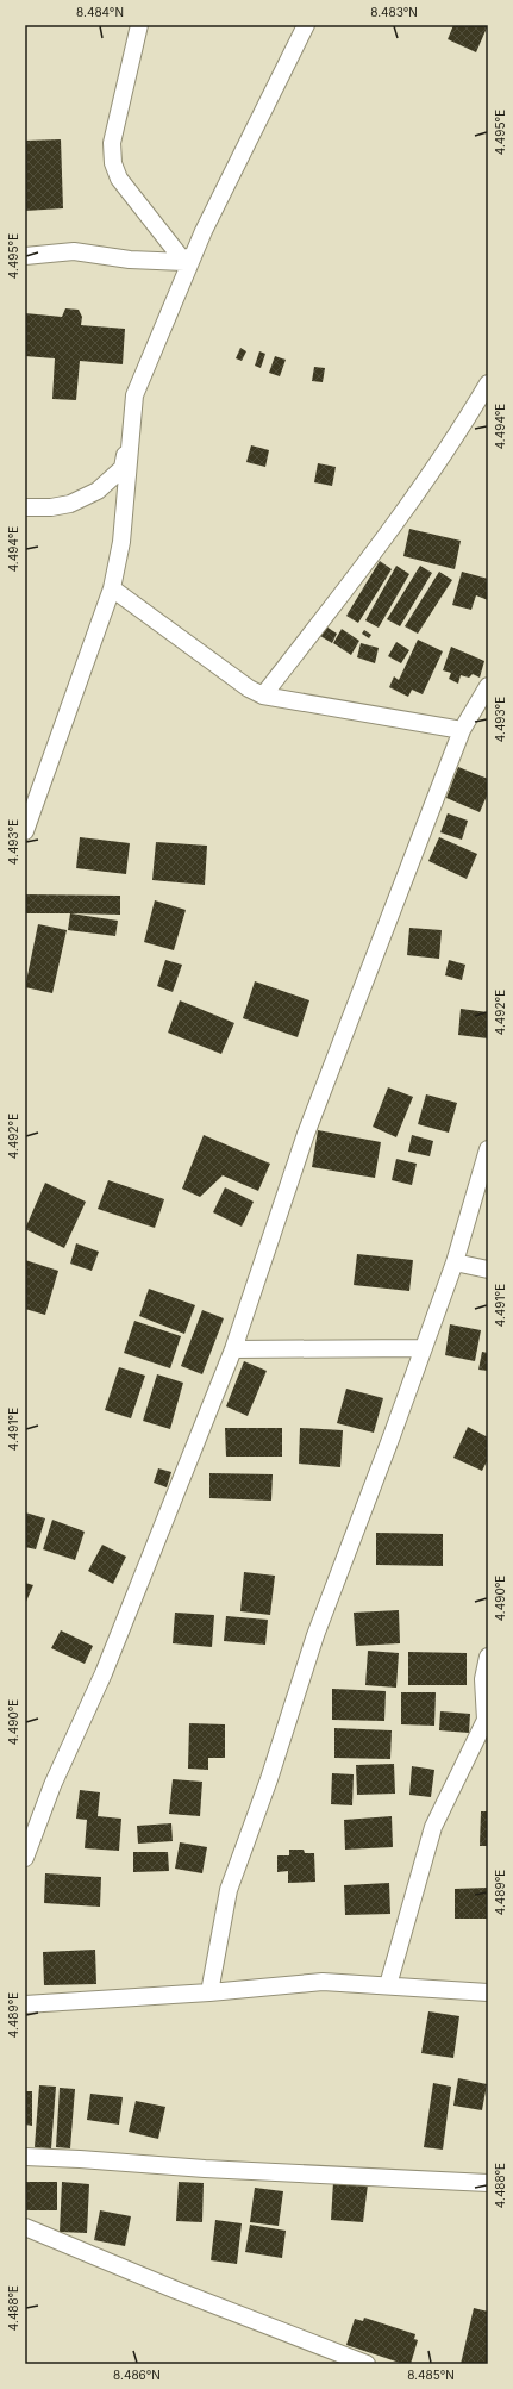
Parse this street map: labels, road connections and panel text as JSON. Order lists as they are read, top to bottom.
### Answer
{
  "coordinates": [
    "8.484°N",
    "8.483°N",
    "4.495°E",
    "4.494°E",
    "4.493°E",
    "4.492°E",
    "4.491°E",
    "4.490°E",
    "4.489°E",
    "4.488°E",
    "8.486°N",
    "8.485°N"
  ]
}
